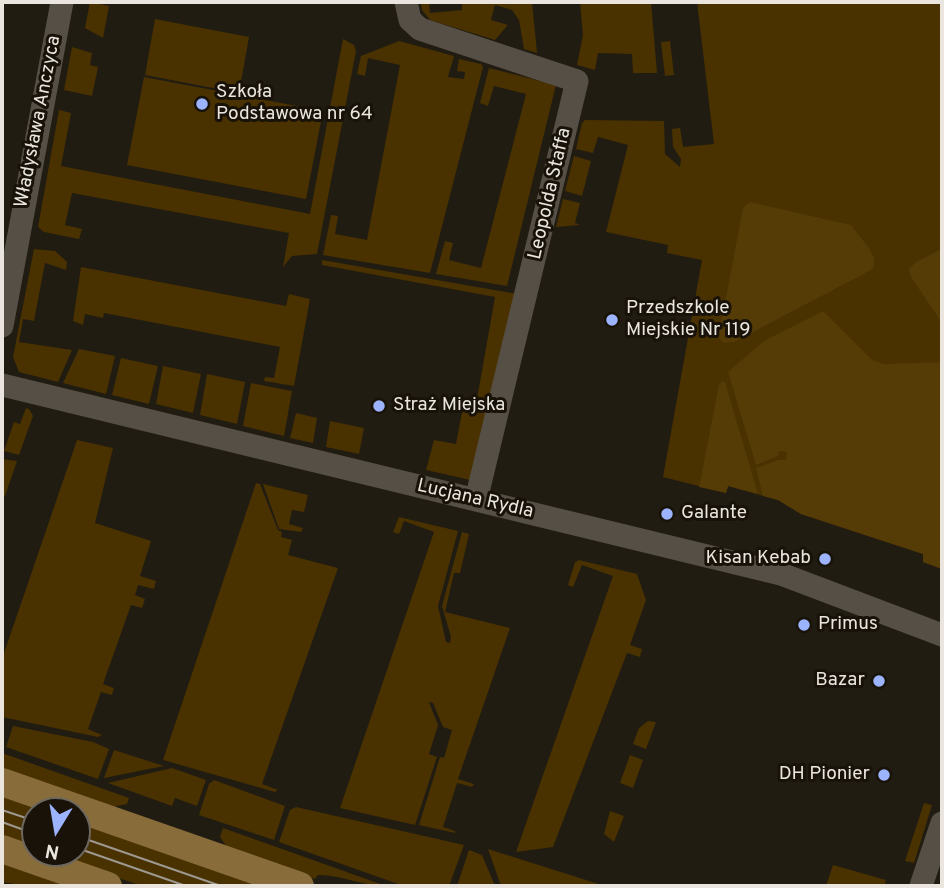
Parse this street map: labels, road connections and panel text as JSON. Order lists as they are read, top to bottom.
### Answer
{
  "streets": {
    "street": ["Władysława Anczyca", "Leopolda Staffa", "Lucjana Rydla"]
  },
  "crossings": [
    ["Leopolda Staffa", "Lucjana Rydla"]
  ],
  "places": [
    "Szkoła Podstawowa nr 64",
    "Przedszkole Miejskie Nr 119",
    "Straż Miejska",
    "Galante",
    "Kisan Kebab",
    "Primus",
    "Bazar",
    "DH Pionier"
  ],
  "north": "bottom"
}
